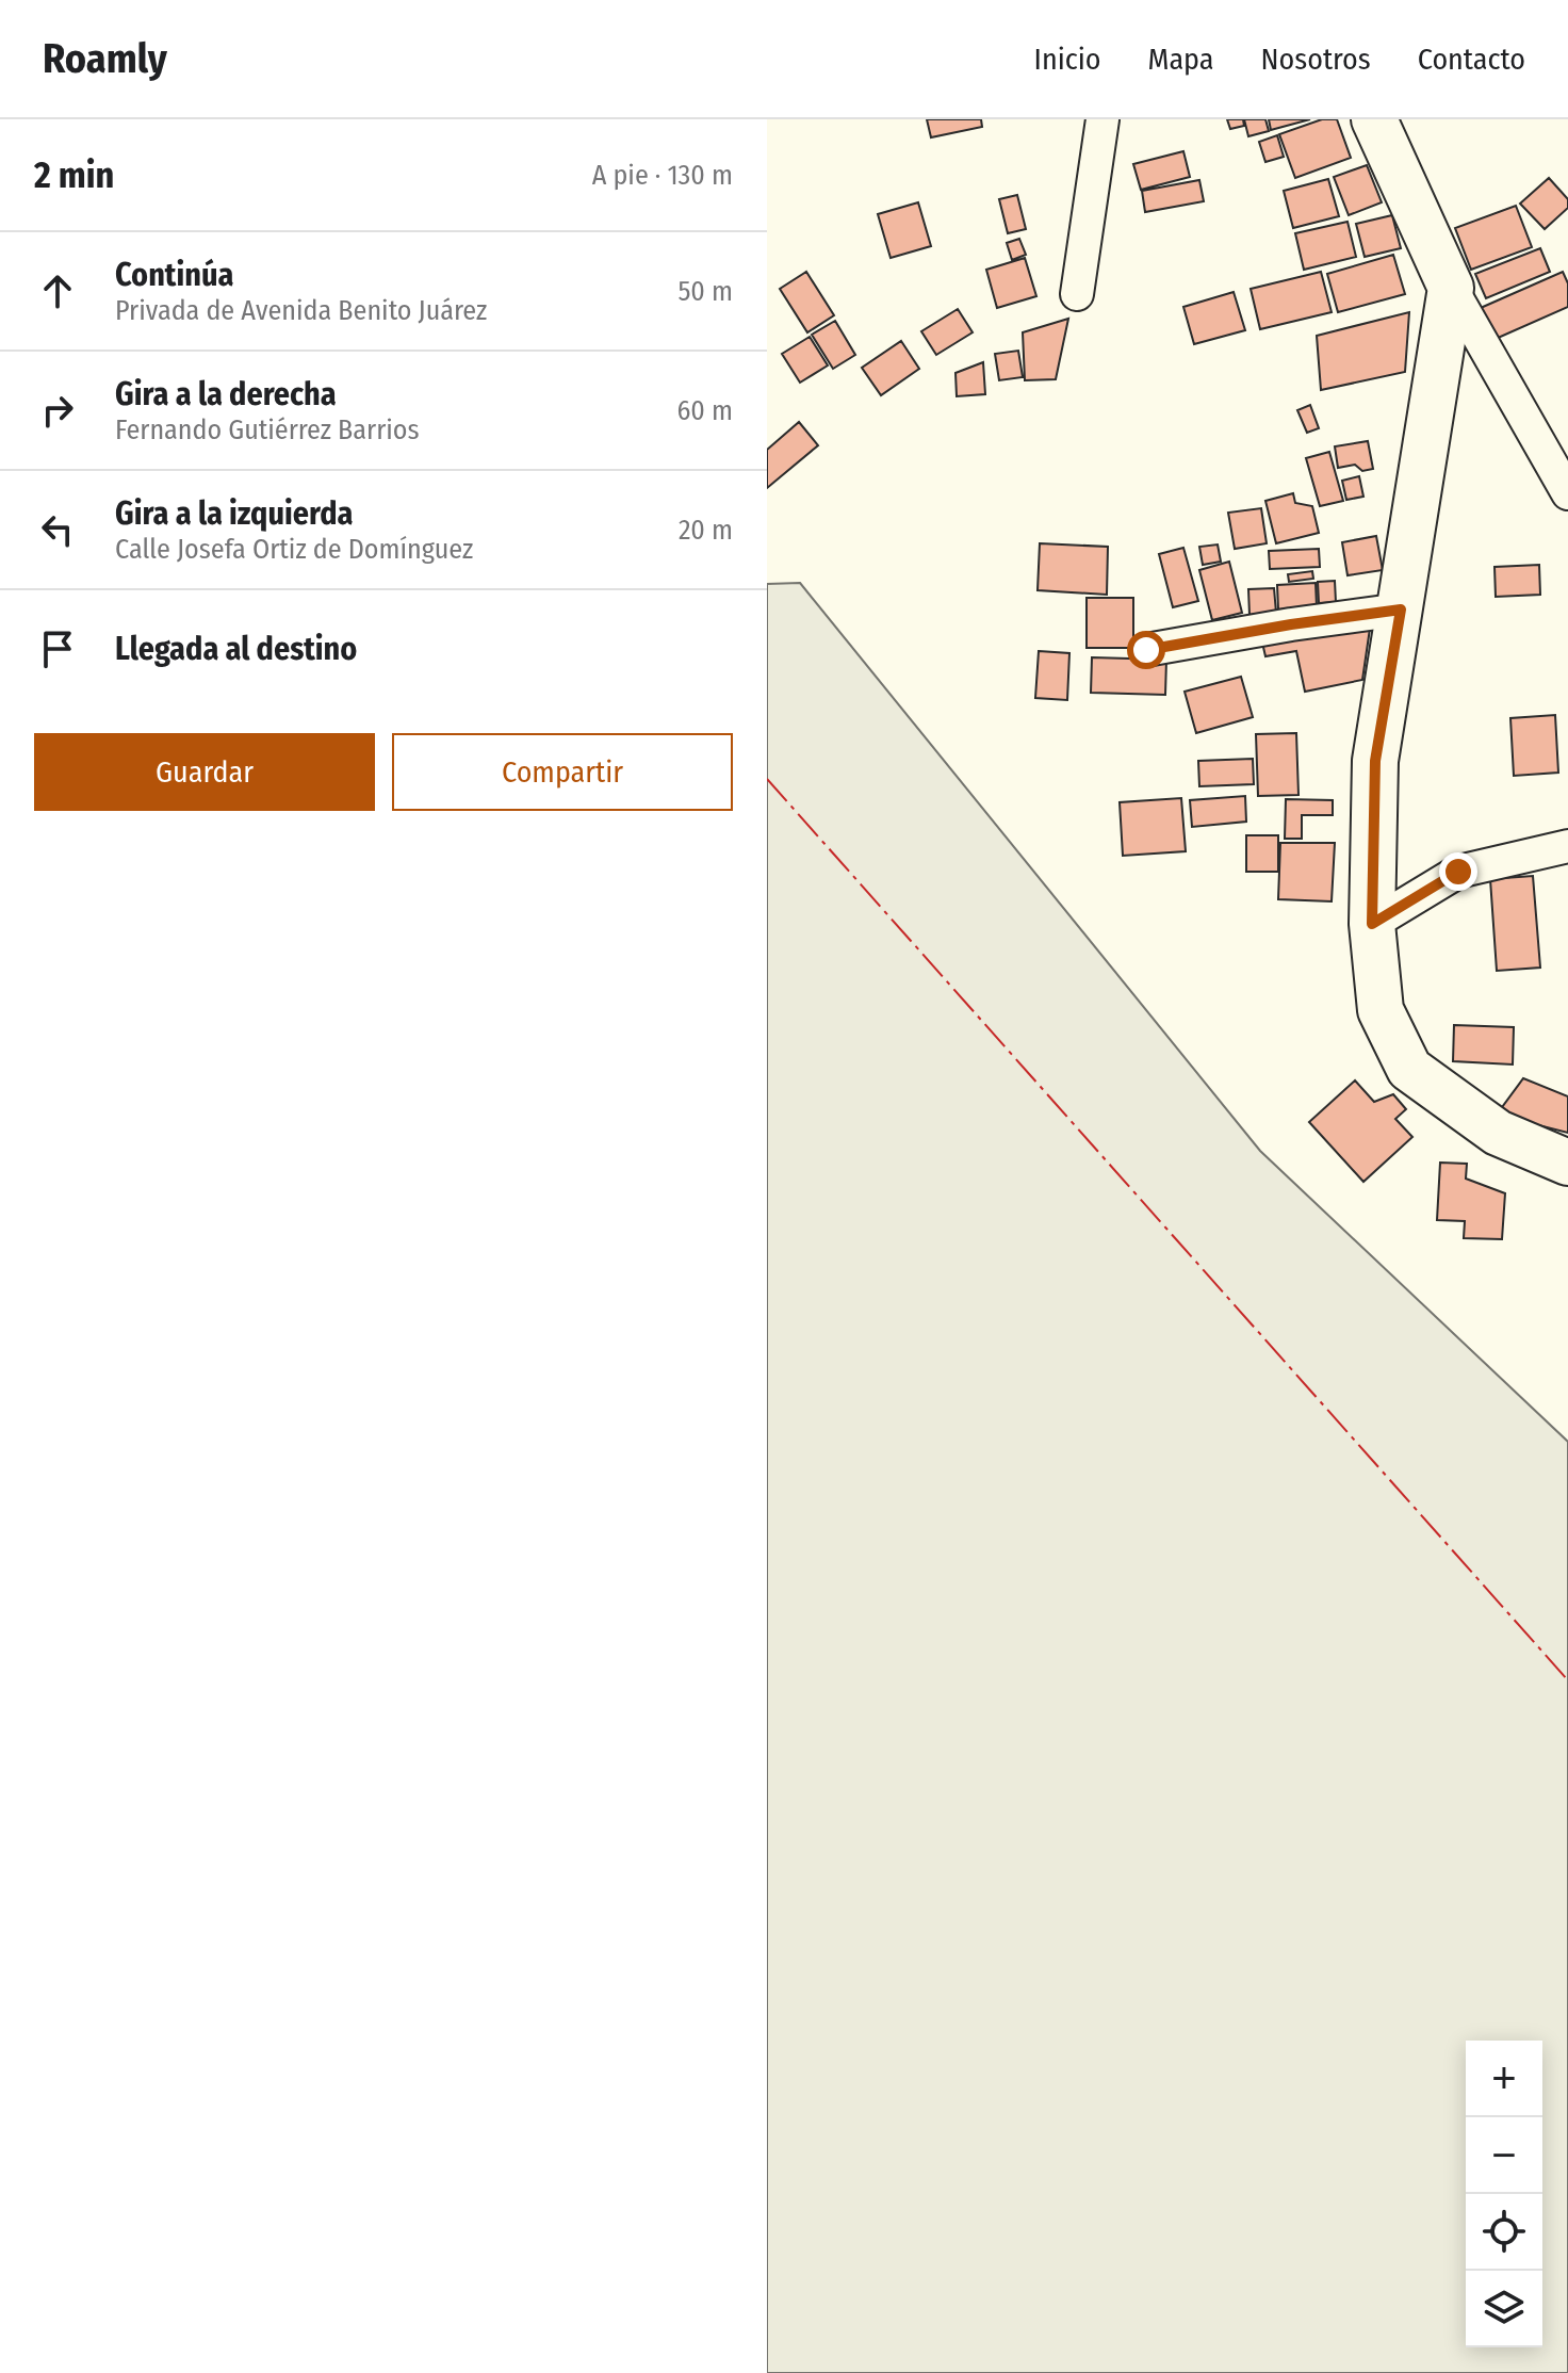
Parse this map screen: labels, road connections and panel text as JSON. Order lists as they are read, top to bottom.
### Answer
{
  "page": {
    "header": "Roamly",
    "nav": [
      "Inicio",
      "Mapa",
      "Nosotros",
      "Contacto"
    ],
    "heading": ["2 min", "A pie · 130 m"],
    "list": [
      ["Continúa", "Privada de Avenida Benito Juárez", "50 m"],
      ["Gira a la derecha", "Fernando Gutiérrez Barrios", "60 m"],
      ["Gira a la izquierda", "Calle Josefa Ortiz de Domínguez", "20 m"],
      "Llegada al destino"
    ],
    "buttons": ["Guardar", "Compartir"],
    "map_buttons": ["+", "−"]
  }
}
